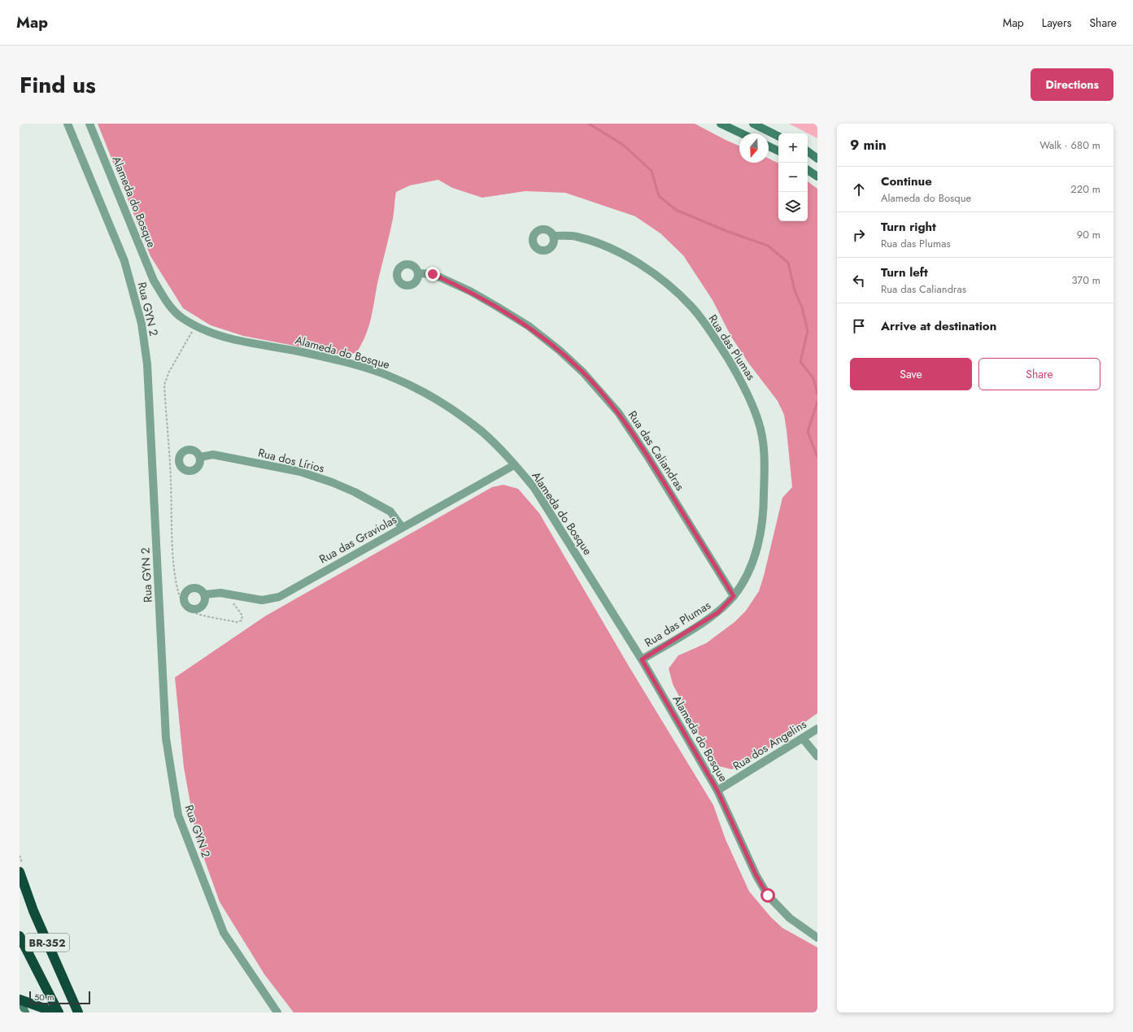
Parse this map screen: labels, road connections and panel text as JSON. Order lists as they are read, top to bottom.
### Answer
{
  "streets": {
    "highway": ["BR-352"],
    "street": [
      "Alameda do Bosque",
      "Rua GYN 2",
      "Rua das Plumas",
      "Rua das Caliandras",
      "Rua dos Lírios",
      "Rua das Graviolas",
      "Rua dos Angelins"
    ]
  },
  "crossings": [
    ["Alameda do Bosque", "Rua das Plumas"],
    ["Alameda do Bosque", "Rua das Graviolas"],
    ["Alameda do Bosque", "Rua dos Angelins"],
    ["Rua das Plumas", "Rua das Caliandras"],
    ["Rua dos Lírios", "Rua das Graviolas"]
  ],
  "scale_bar": "50 m",
  "north": "bottom",
  "page": {
    "header": "Map",
    "nav": ["Map", "Layers", "Share"],
    "title": "Find us",
    "buttons": [
      "Directions",
      ["Save", "Share"]
    ],
    "heading": ["9 min", "Walk · 680 m"],
    "map_buttons": ["+", "−"],
    "list": [
      ["Continue", "Alameda do Bosque", "220 m"],
      ["Turn right", "Rua das Plumas", "90 m"],
      ["Turn left", "Rua das Caliandras", "370 m"],
      "Arrive at destination"
    ],
    "scale": "50 m"
  }
}
